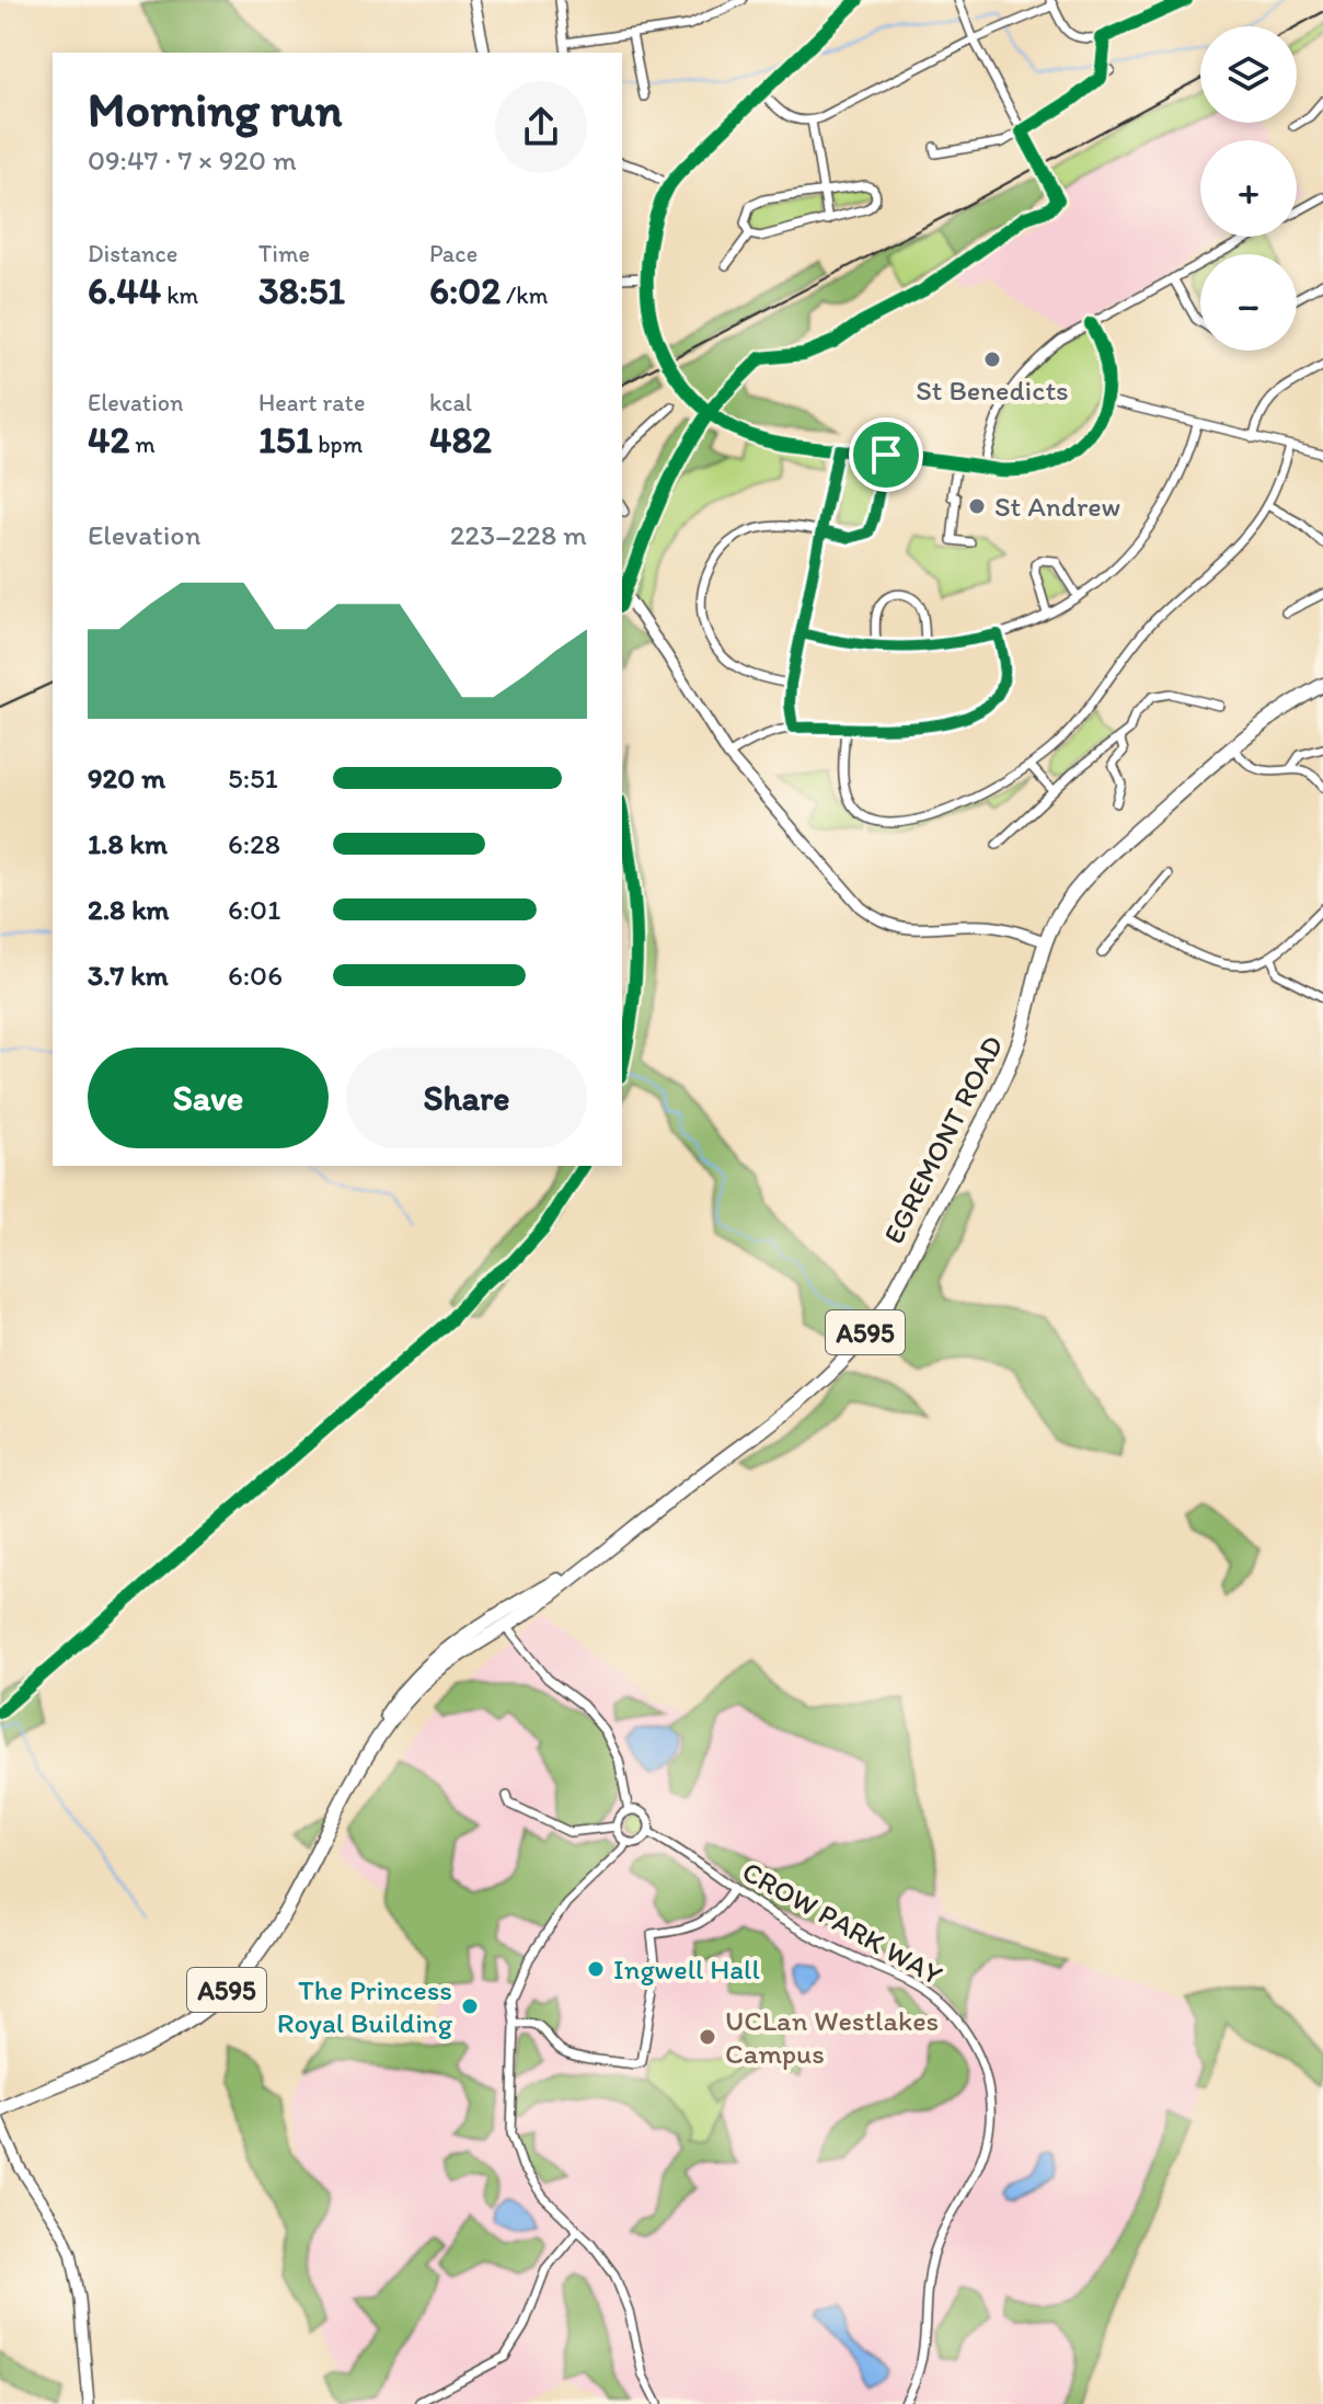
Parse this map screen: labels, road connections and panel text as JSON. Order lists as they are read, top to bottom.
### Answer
{
  "streets": {
    "highway": ["EGREMONT ROAD", "A595"],
    "street": ["CROW PARK WAY"]
  },
  "places": [
    "St Benedicts",
    "St Andrew",
    "Ingwell Hall",
    "The Princess Royal Building",
    "UCLan Westlakes Campus"
  ],
  "page": {
    "map_buttons": ["+", "−"],
    "heading": ["Morning run", "09:47 · 7 × 920 m"],
    "stats": [
      ["Distance", "6.44 km"],
      ["Time", "38:51"],
      ["Pace", "6:02 /km"],
      ["Elevation", "42 m"],
      ["Heart rate", "151 bpm"],
      ["kcal", "482"]
    ],
    "chart": ["Elevation", "223–228 m"],
    "list": [
      {
        "name": "920 m",
        "note": "5:51"
      },
      {
        "name": "1.8 km",
        "note": "6:28"
      },
      {
        "name": "2.8 km",
        "note": "6:01"
      },
      {
        "name": "3.7 km",
        "note": "6:06"
      }
    ],
    "buttons": ["Save", "Share"]
  }
}
